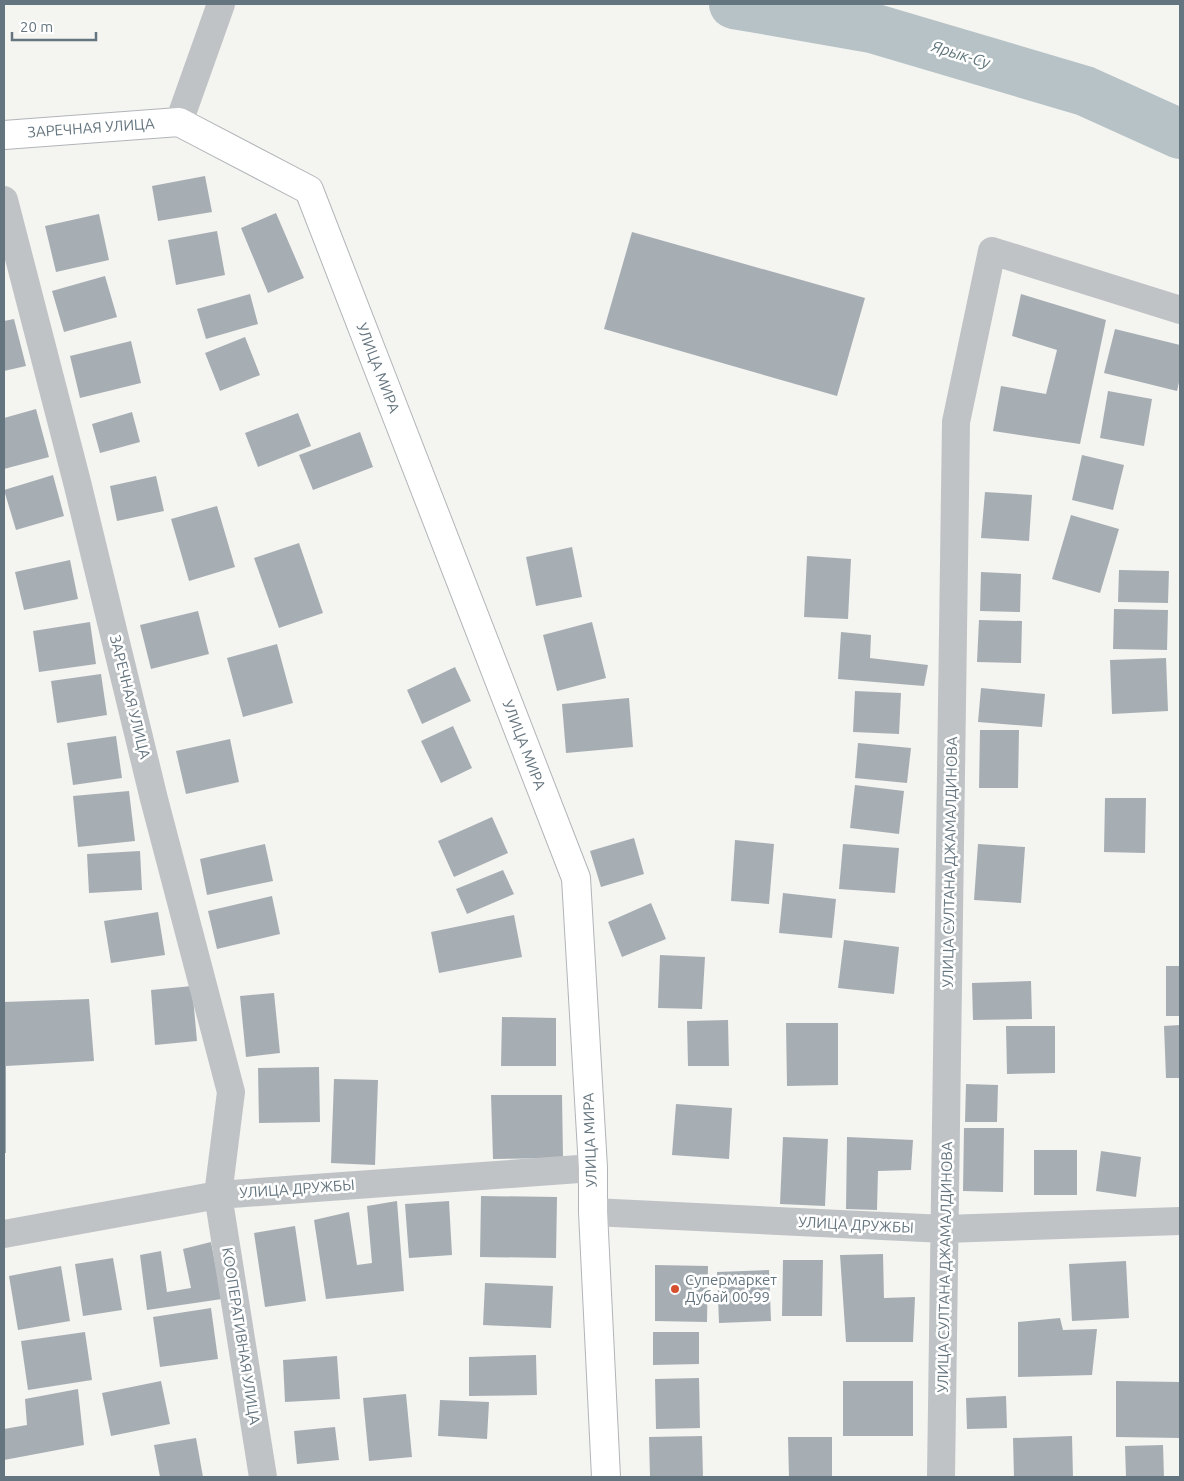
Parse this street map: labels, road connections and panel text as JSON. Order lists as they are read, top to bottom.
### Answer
{
  "streets": {
    "main road": ["ЗАРЕЧНАЯ УЛИЦА", "УЛИЦА МИРА"],
    "street": ["УЛИЦА СУЛТАНА ДЖАМАЛДИНОВА", "УЛИЦА ДРУЖБЫ", "КООПЕРАТИВНАЯ УЛИЦА"]
  },
  "crossings": [
    ["ЗАРЕЧНАЯ УЛИЦА", "УЛИЦА МИРА"],
    ["ЗАРЕЧНАЯ УЛИЦА", "УЛИЦА ДРУЖБЫ"],
    ["ЗАРЕЧНАЯ УЛИЦА", "КООПЕРАТИВНАЯ УЛИЦА"],
    ["УЛИЦА МИРА", "УЛИЦА ДРУЖБЫ"],
    ["УЛИЦА СУЛТАНА ДЖАМАЛДИНОВА", "УЛИЦА ДРУЖБЫ"],
    ["УЛИЦА ДРУЖБЫ", "КООПЕРАТИВНАЯ УЛИЦА"]
  ],
  "water": ["Ярык-Су"],
  "places": ["Супермаркет Дубай 00-99"],
  "scale_bar": "20 m"
}
